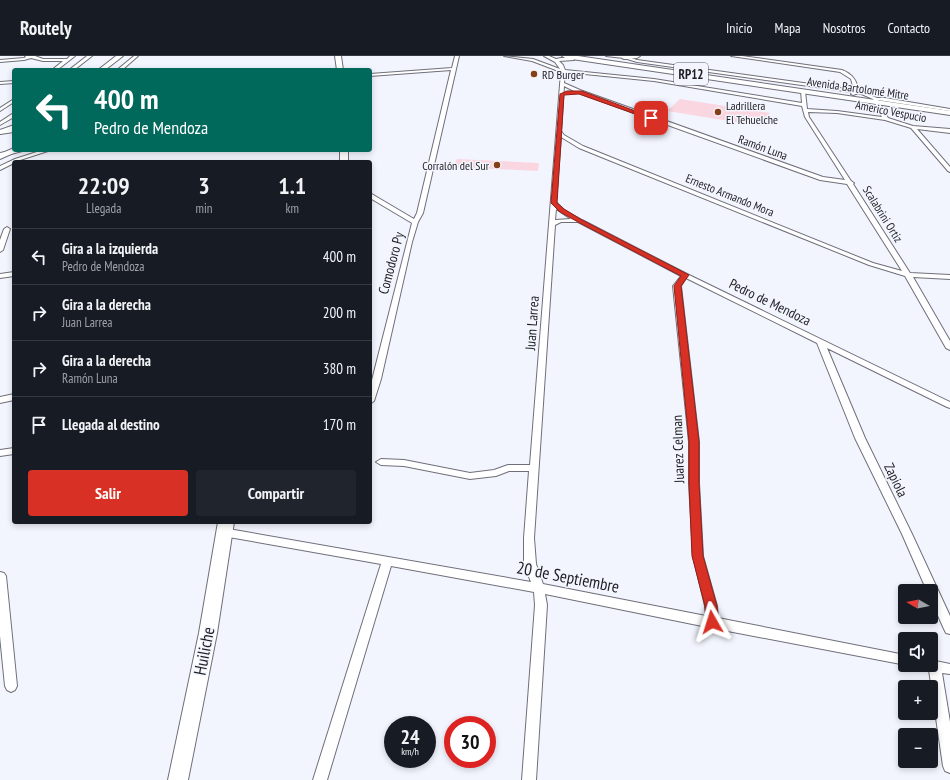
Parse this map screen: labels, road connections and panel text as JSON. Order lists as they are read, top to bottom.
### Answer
{
  "streets": {
    "main road": ["RP12", "Avenida Bartolomé Mitre"],
    "street": [
      "Americo Vespucio",
      "Ramón Luna",
      "Ernesto Armando Mora",
      "Scalabrini Ortiz",
      "Comodoro Py",
      "Pedro de Mendoza",
      "Juan Larrea",
      "Juarez Celman",
      "Zapiola",
      "20 de Septiembre",
      "Huiliche"
    ]
  },
  "crossings": [
    ["Avenida Bartolomé Mitre", "Scalabrini Ortiz"],
    ["Americo Vespucio", "Scalabrini Ortiz"],
    ["Americo Vespucio", "Juan Larrea"],
    ["Ramón Luna", "Scalabrini Ortiz"],
    ["Ramón Luna", "Juan Larrea"],
    ["Ernesto Armando Mora", "Scalabrini Ortiz"],
    ["Ernesto Armando Mora", "Juan Larrea"],
    ["Pedro de Mendoza", "Juan Larrea"],
    ["Pedro de Mendoza", "Juarez Celman"],
    ["Pedro de Mendoza", "Zapiola"],
    ["Juan Larrea", "20 de Septiembre"],
    ["Juarez Celman", "20 de Septiembre"],
    ["20 de Septiembre", "Huiliche"]
  ],
  "places": ["RD Burger", "Ladrillera El Tehuelche", "Corralón del Sur"],
  "north": "left",
  "page": {
    "header": "Routely",
    "nav": [
      "Inicio",
      "Mapa",
      "Nosotros",
      "Contacto"
    ],
    "turn": ["400 m", "Pedro de Mendoza"],
    "eta": [
      "22:09",
      "Llegada",
      "3",
      "min",
      "1.1",
      "km"
    ],
    "list": [
      {
        "name": "Gira a la izquierda",
        "note": "Pedro de Mendoza",
        "value": "400 m"
      },
      {
        "name": "Gira a la derecha",
        "note": "Juan Larrea",
        "value": "200 m"
      },
      {
        "name": "Gira a la derecha",
        "note": "Ramón Luna",
        "value": "380 m"
      },
      {
        "name": "Llegada al destino",
        "value": "170 m"
      }
    ],
    "buttons": ["Salir", "Compartir"],
    "map_buttons": ["+", "−"],
    "speed": "24 km/h",
    "limit": "30"
  }
}
